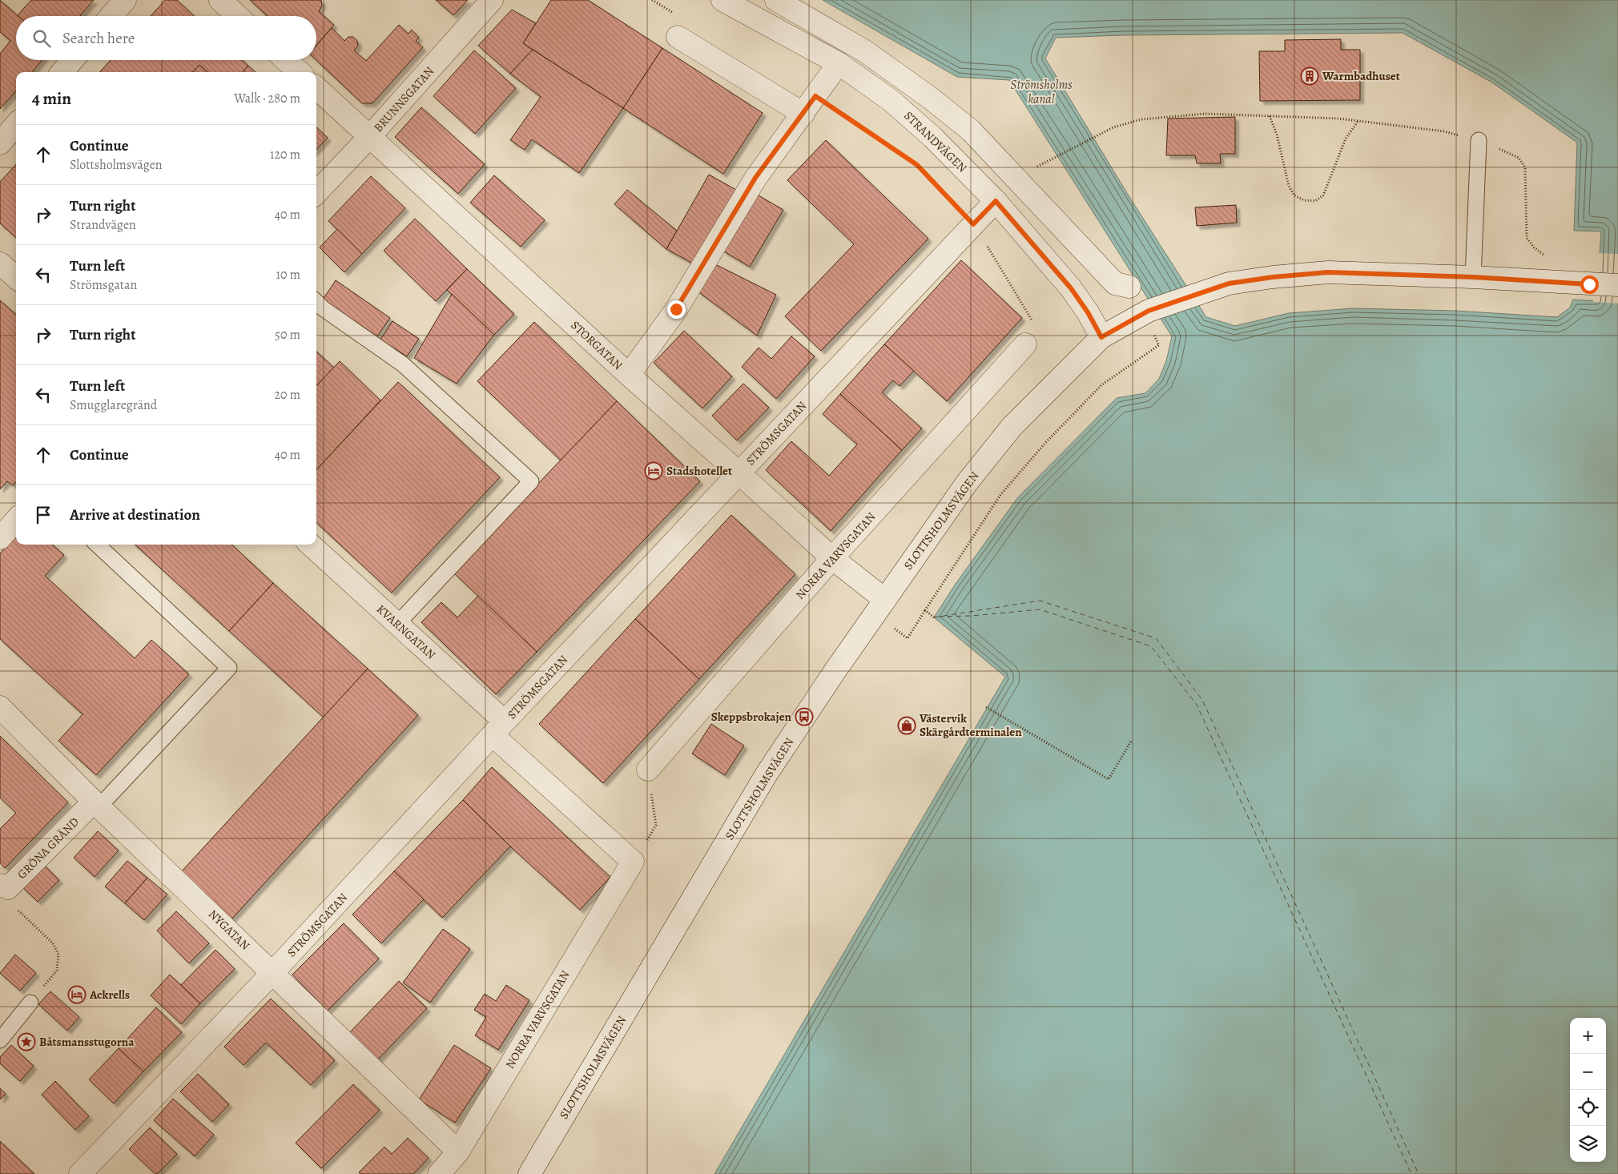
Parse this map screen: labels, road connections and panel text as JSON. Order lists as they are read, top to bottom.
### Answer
{
  "streets": {
    "street": [
      "BRUNNSGATAN",
      "STRANDVÄGEN",
      "STORGATAN",
      "STRÖMSGATAN",
      "SLOTTSHOLMSVÄGEN",
      "NORRA VARVSGATAN",
      "KVARNGATAN",
      "GRÖNA GRÄND",
      "NYGATAN"
    ]
  },
  "crossings": [
    ["BRUNNSGATAN", "STORGATAN"],
    ["STRANDVÄGEN", "STRÖMSGATAN"],
    ["STRANDVÄGEN", "SLOTTSHOLMSVÄGEN"],
    ["STORGATAN", "STRÖMSGATAN"],
    ["STORGATAN", "SLOTTSHOLMSVÄGEN"],
    ["STORGATAN", "NORRA VARVSGATAN"],
    ["STRÖMSGATAN", "KVARNGATAN"],
    ["STRÖMSGATAN", "NYGATAN"],
    ["NORRA VARVSGATAN", "KVARNGATAN"],
    ["NORRA VARVSGATAN", "NYGATAN"],
    ["GRÖNA GRÄND", "NYGATAN"]
  ],
  "water": ["Strömsholms kanal"],
  "places": {
    "building": ["Warmbadhuset"],
    "hotel": ["Stadshotellet", "Ackrells"],
    "bus stop": ["Skeppsbrokajen"],
    "shop": ["Västervik Skärgårdterminalen"],
    "place": ["Båtsmansstugorna"]
  },
  "page": {
    "search": "Search here",
    "heading": ["4 min", "Walk · 280 m"],
    "list": [
      ["Continue", "Slottsholmsvägen", "120 m"],
      ["Turn right", "Strandvägen", "40 m"],
      ["Turn left", "Strömsgatan", "10 m"],
      ["Turn right", "50 m"],
      ["Turn left", "Smugglaregränd", "20 m"],
      ["Continue", "40 m"],
      "Arrive at destination"
    ],
    "map_buttons": ["+", "−"]
  }
}
